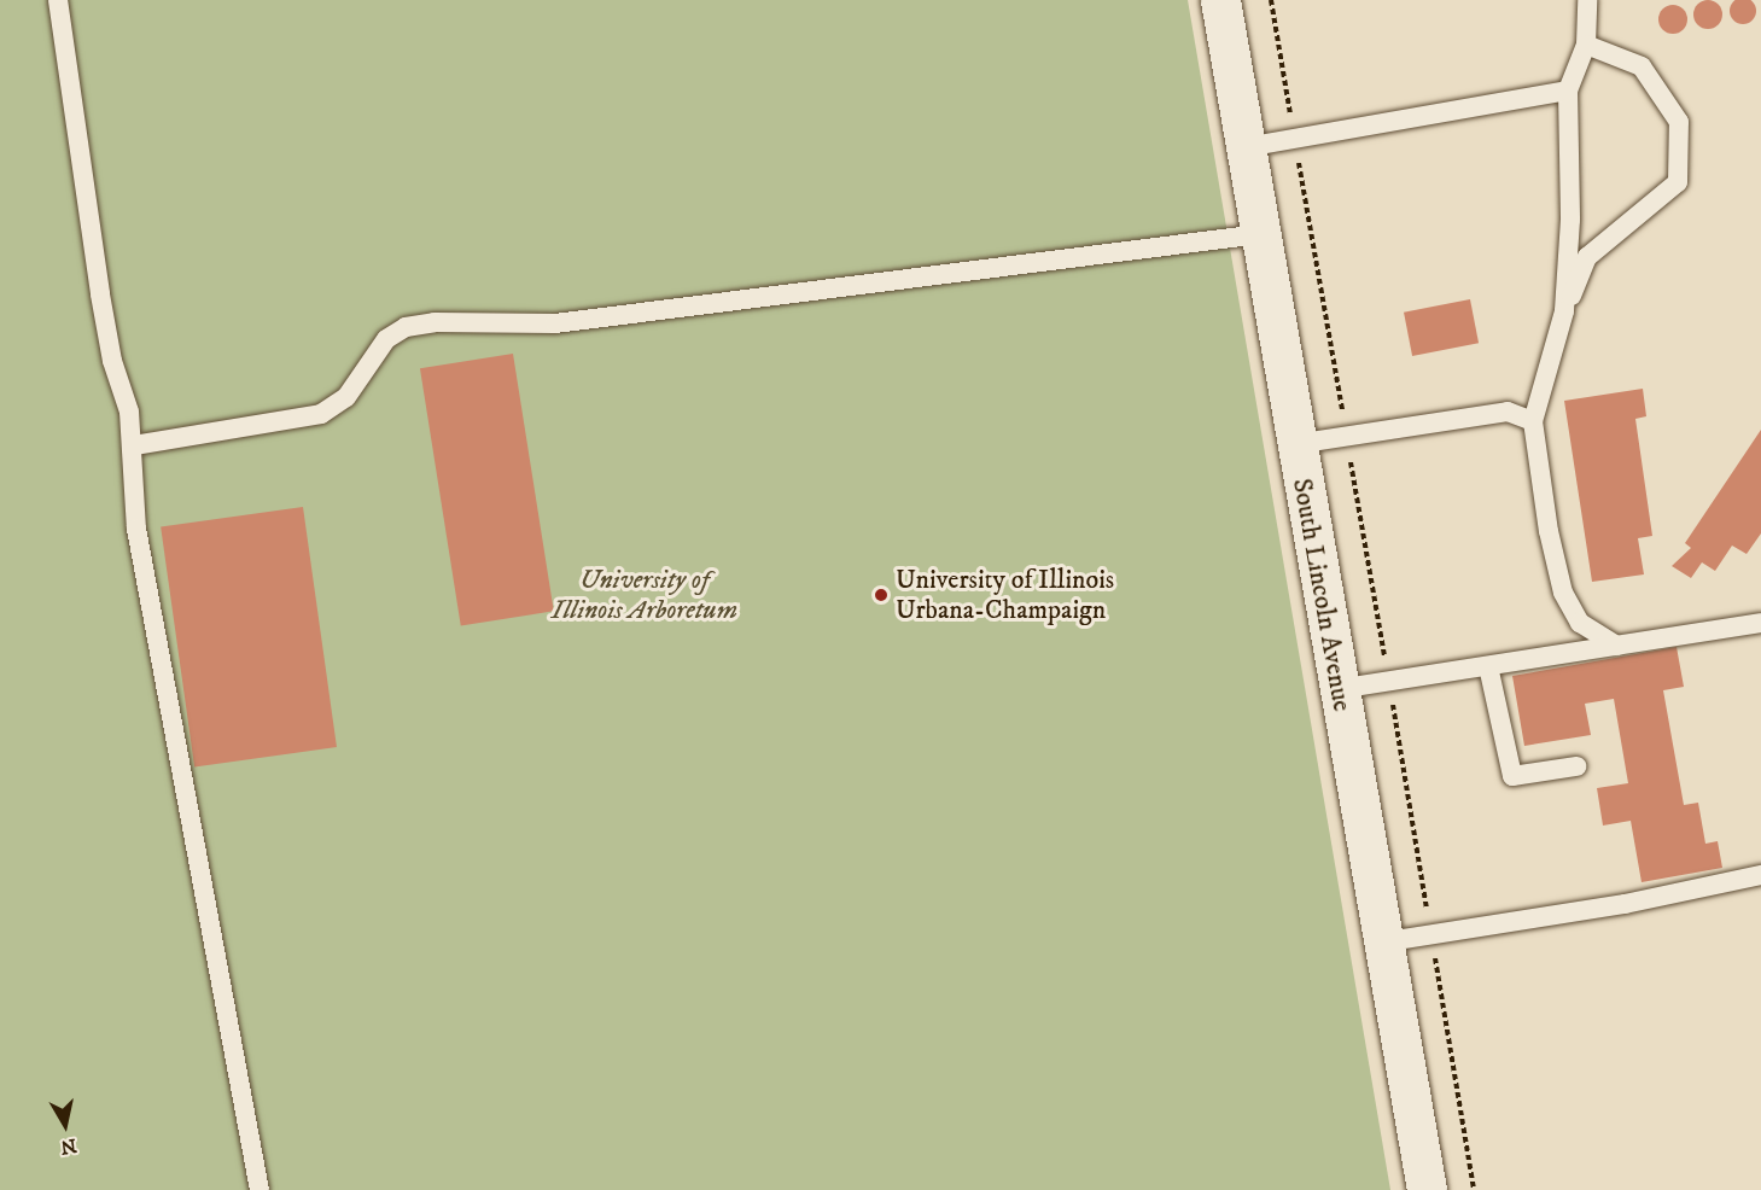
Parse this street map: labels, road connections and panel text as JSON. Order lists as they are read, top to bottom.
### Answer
{
  "streets": {
    "main road": ["South Lincoln Avenue"]
  },
  "parks": ["University of Illinois Arboretum"],
  "places": ["University of Illinois Urbana-Champaign"],
  "north": "bottom"
}
